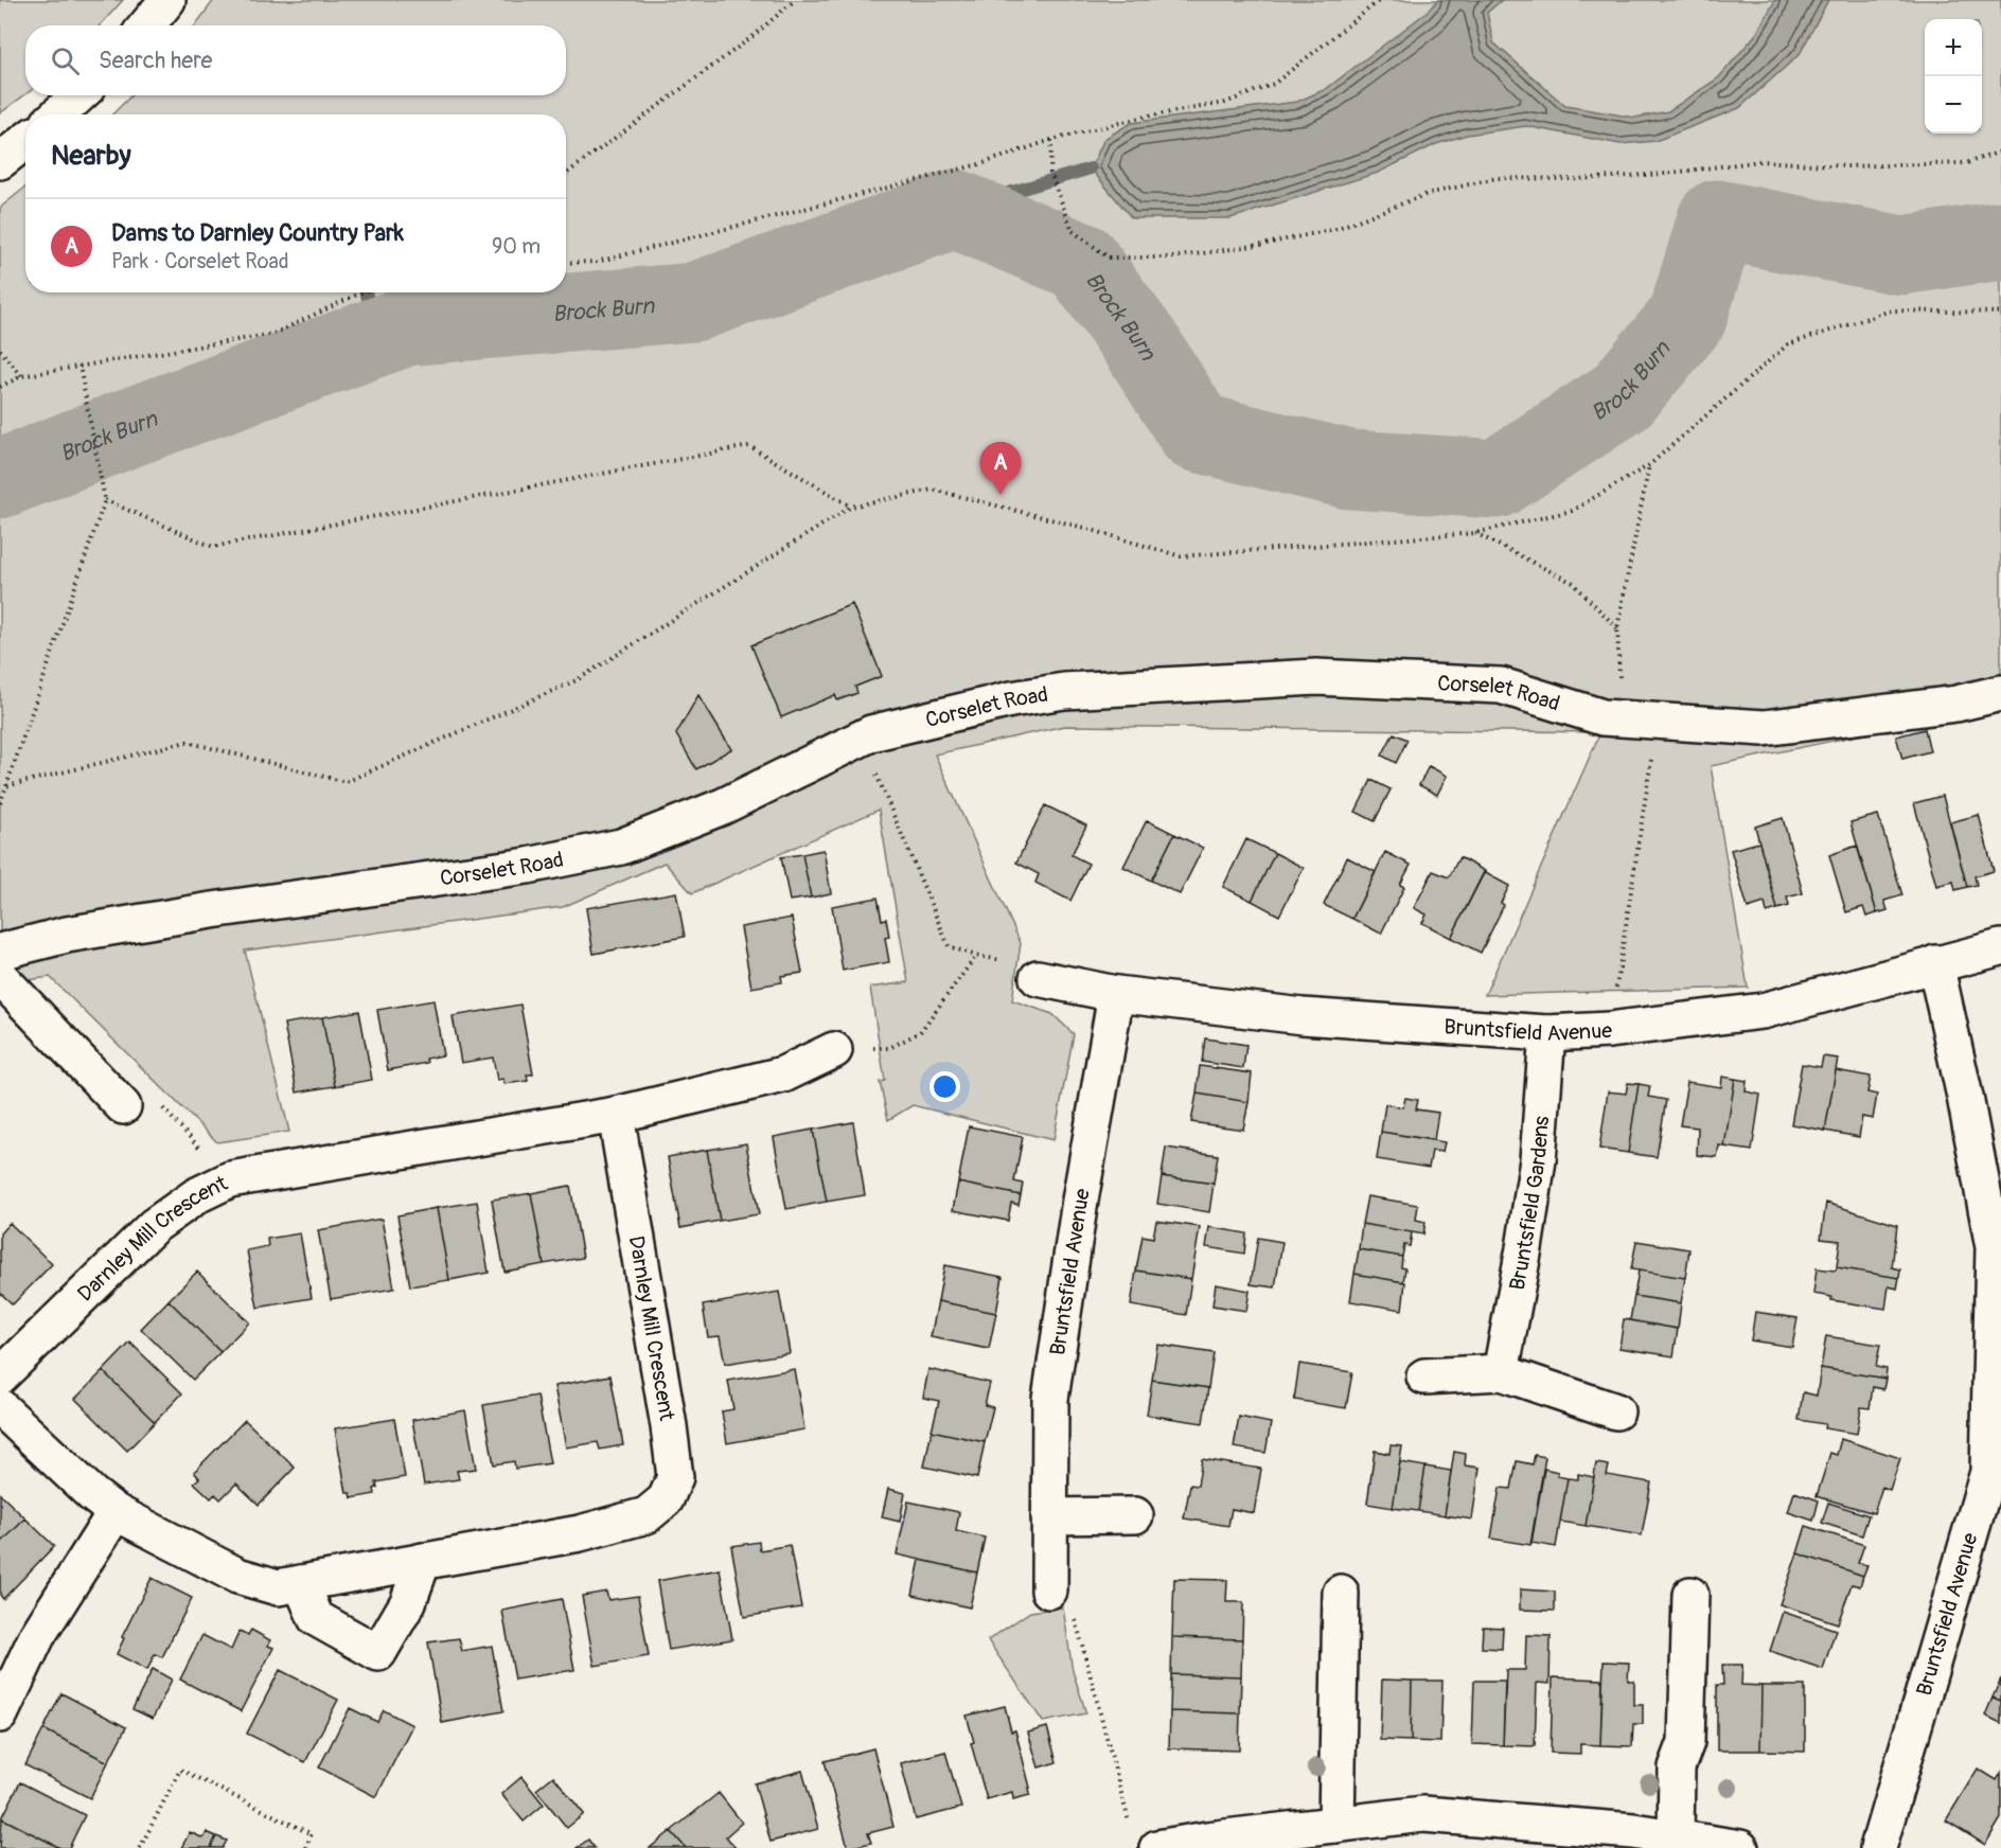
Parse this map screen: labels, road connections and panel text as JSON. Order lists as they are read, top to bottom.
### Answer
{
  "streets": {
    "street": [
      "Corselet Road",
      "Bruntsfield Avenue",
      "Bruntsfield Gardens",
      "Darnley Mill Crescent"
    ]
  },
  "crossings": [
    ["Bruntsfield Avenue", "Bruntsfield Gardens"]
  ],
  "water": ["Brock Burn"],
  "page": {
    "map_buttons": ["+", "−"],
    "search": "Search here",
    "heading": "Nearby",
    "list": [
      {
        "mark": "A",
        "name": "Dams to Darnley Country Park",
        "note": "Park · Corselet Road",
        "value": "90 m"
      }
    ],
    "pins": "A"
  }
}
